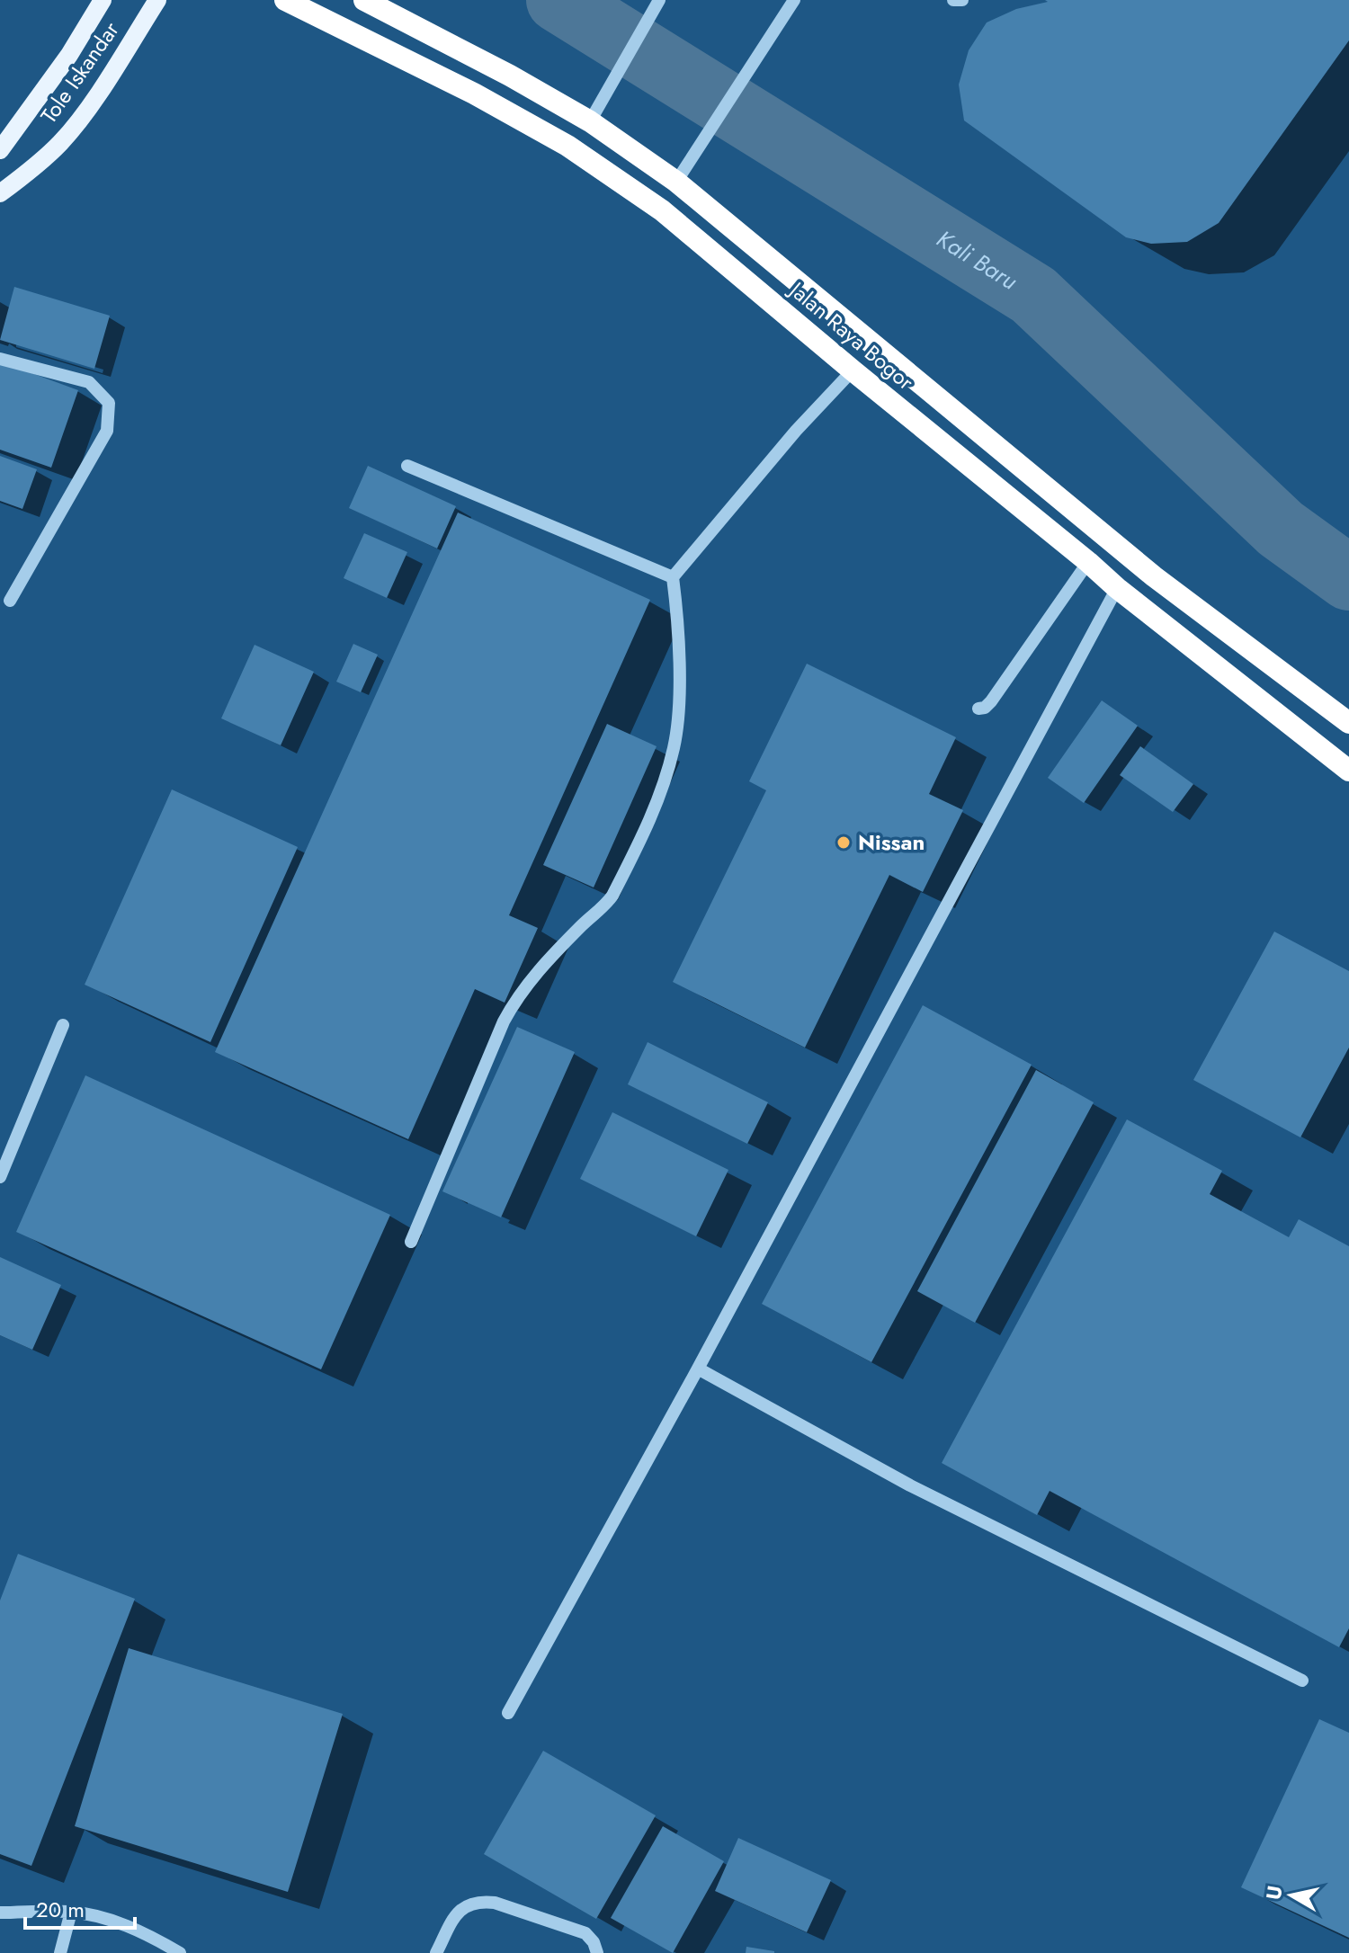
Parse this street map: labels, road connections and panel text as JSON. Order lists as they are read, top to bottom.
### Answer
{
  "streets": {
    "highway": ["Jalan Raya Bogor"],
    "main road": ["Tole Iskandar"]
  },
  "water": ["Kali Baru"],
  "places": ["Nissan"],
  "scale_bar": "20 m",
  "north": "left"
}
